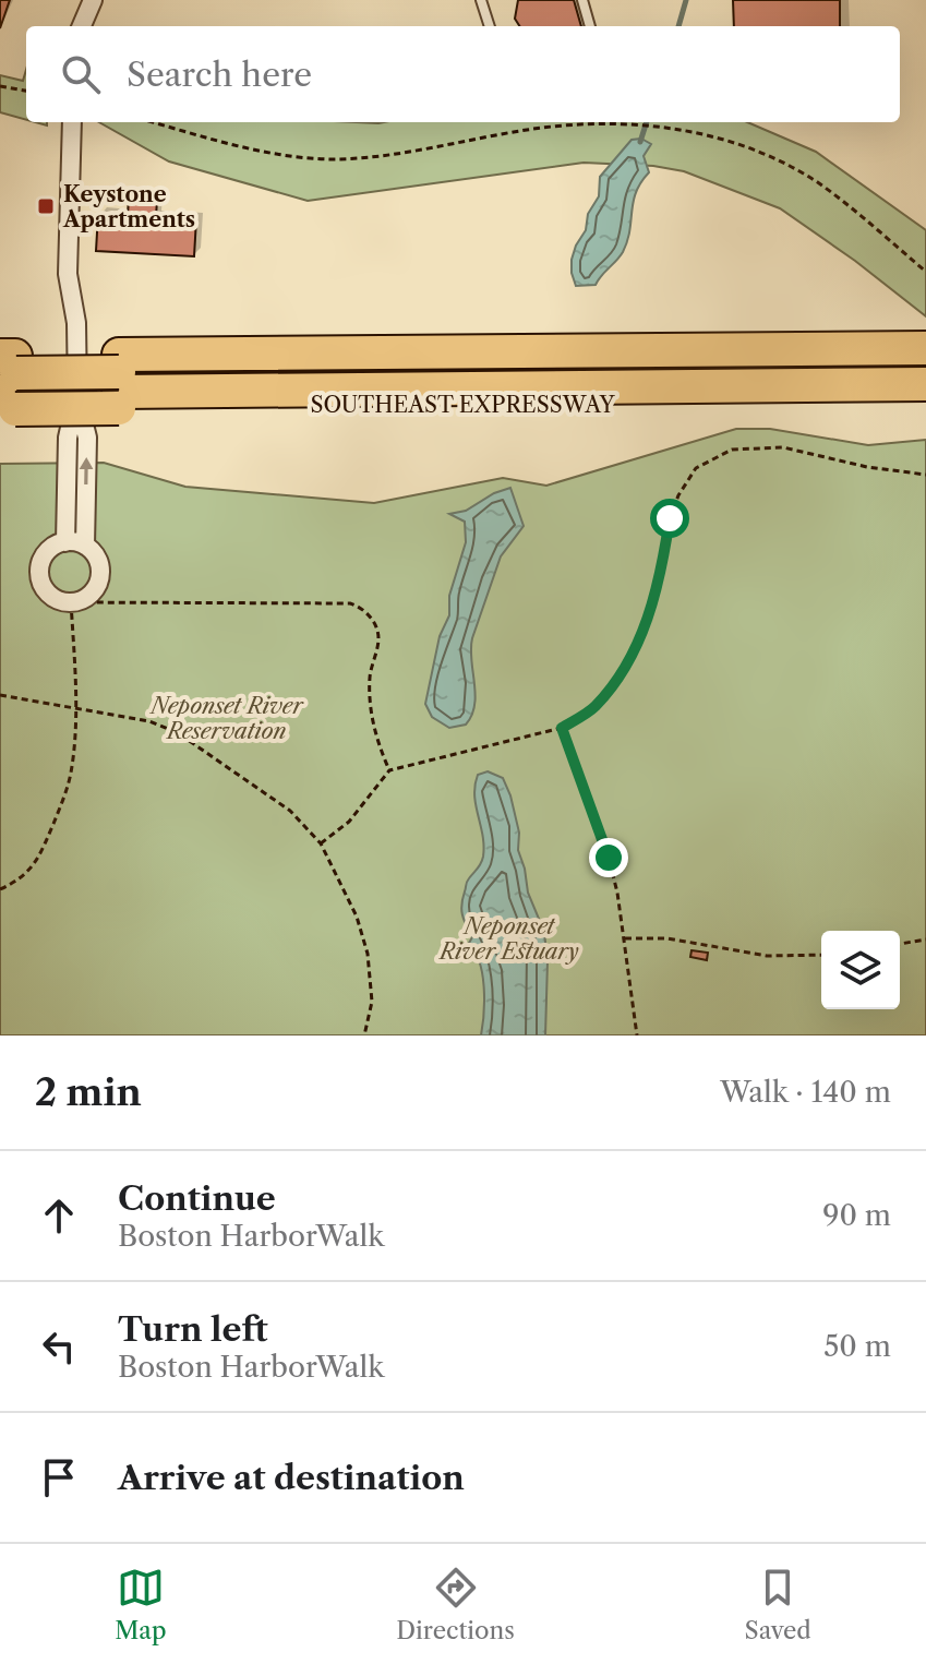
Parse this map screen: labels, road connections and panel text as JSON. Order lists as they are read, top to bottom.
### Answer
{
  "streets": {
    "highway": ["SOUTHEAST EXPRESSWAY"]
  },
  "parks": ["Neponset River Reservation", "Neponset River Estuary"],
  "places": {
    "transit": ["Keystone Apartments"]
  },
  "page": {
    "search": "Search here",
    "heading": ["2 min", "Walk · 140 m"],
    "list": [
      ["Continue", "Boston HarborWalk", "90 m"],
      ["Turn left", "Boston HarborWalk", "50 m"],
      "Arrive at destination"
    ],
    "nav": ["Map", "Directions", "Saved"]
  }
}
